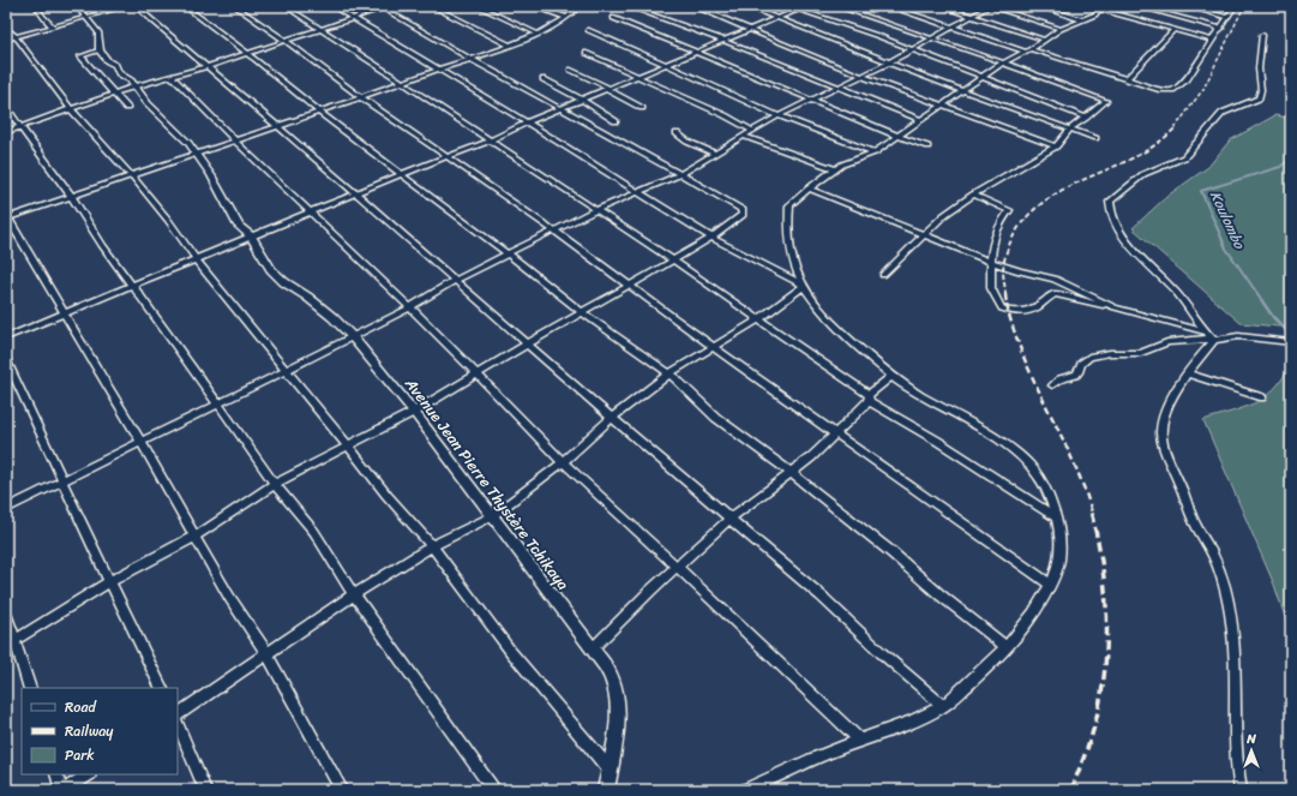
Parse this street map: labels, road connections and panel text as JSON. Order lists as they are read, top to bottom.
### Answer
{
  "streets": {
    "street": ["Avenue Jean Pierre Thystère Tchikaya"]
  },
  "water": ["Koulombo"],
  "legend": ["Road", "Railway", "Park"],
  "north": "top"
}
